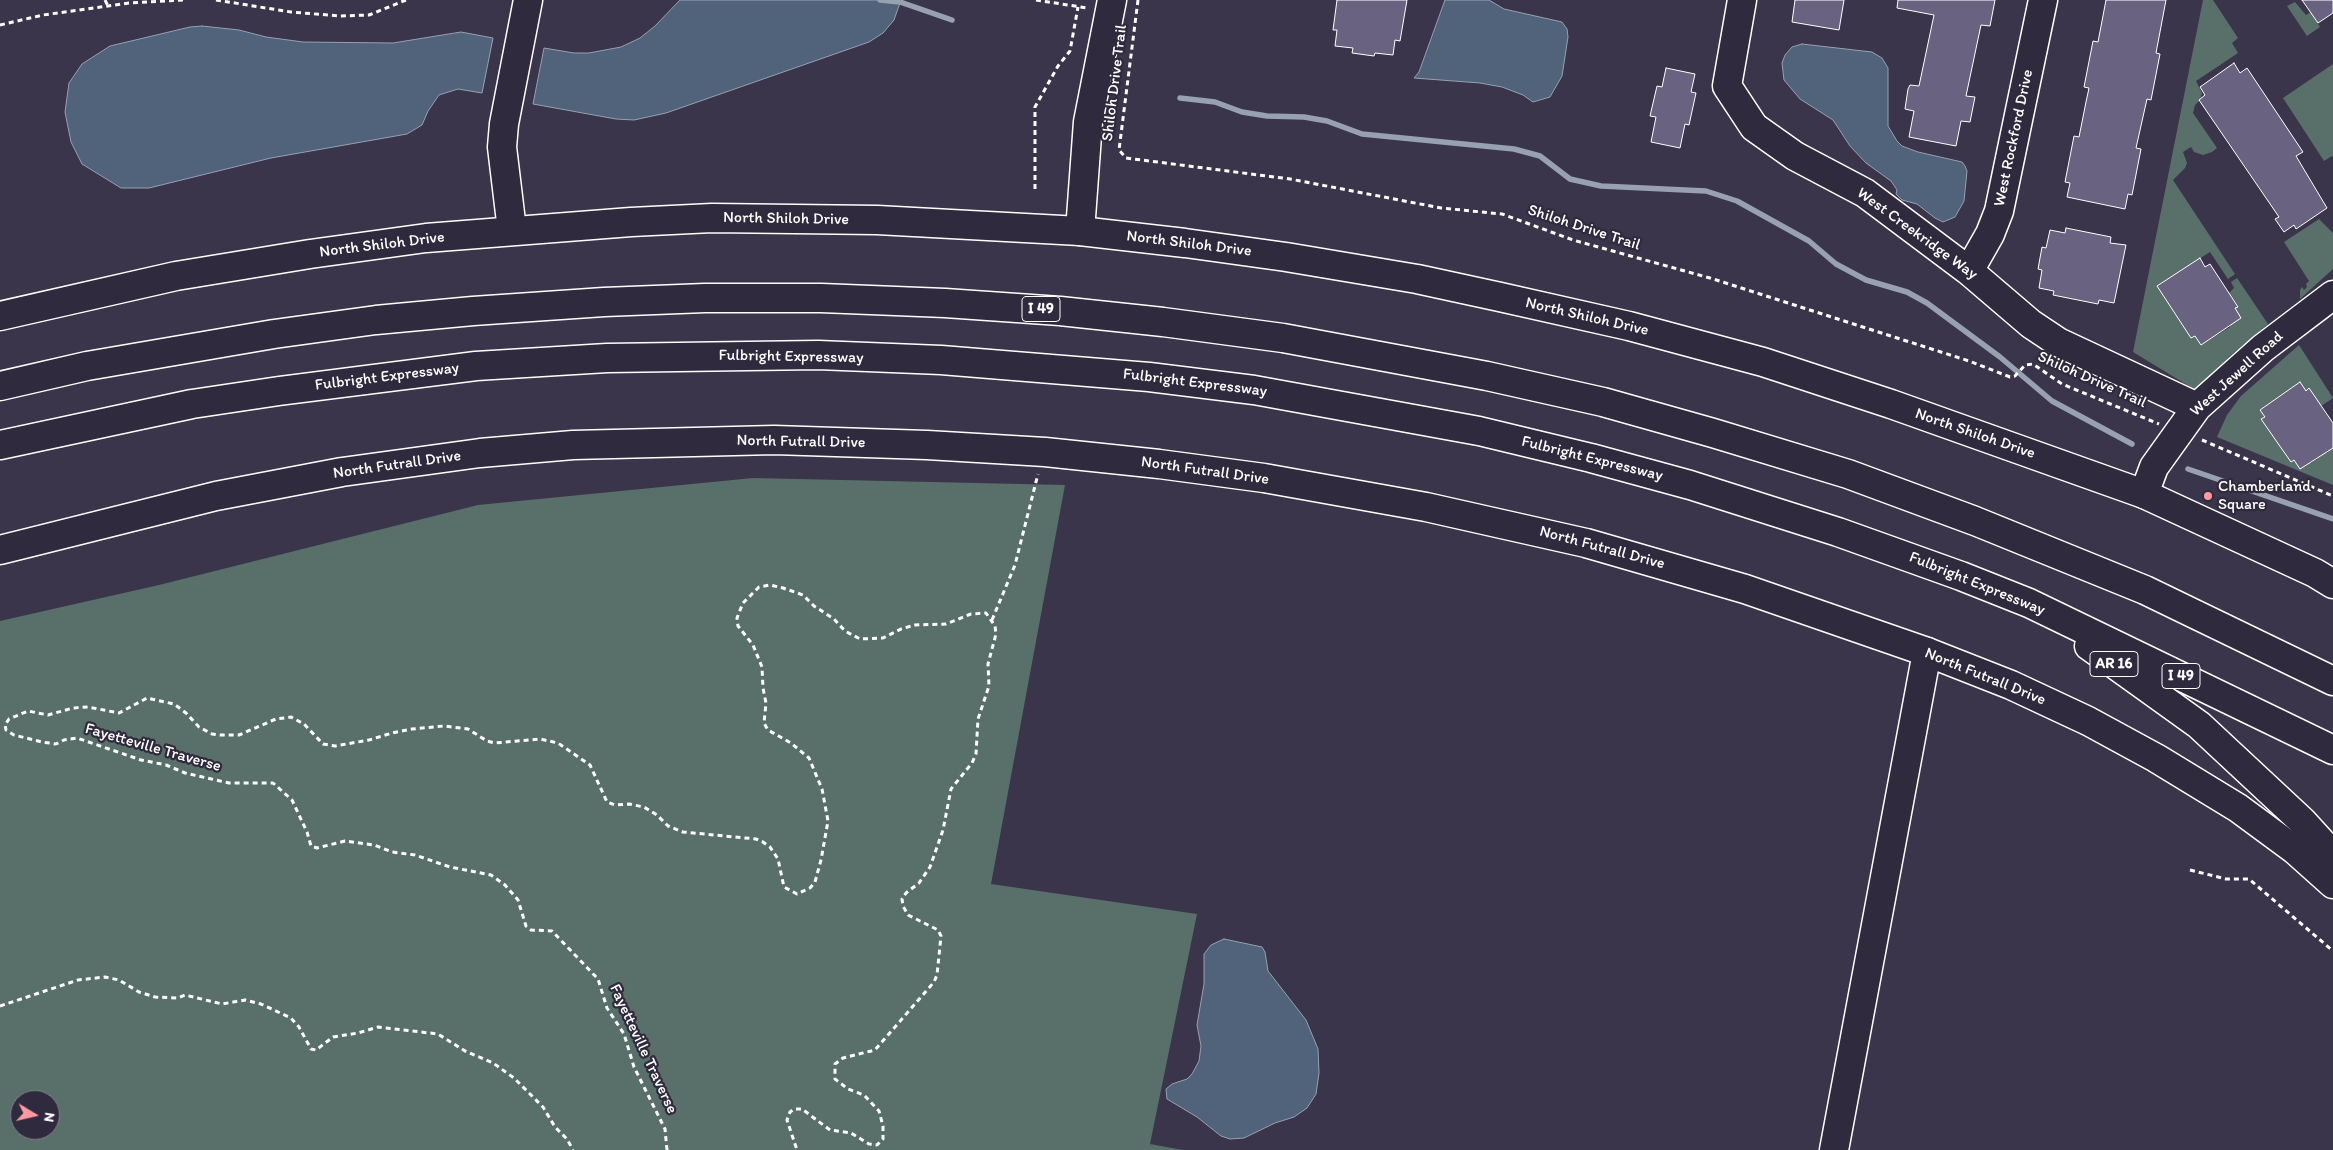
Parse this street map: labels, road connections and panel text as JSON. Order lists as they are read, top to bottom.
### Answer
{
  "streets": {
    "main road": [
      "West Rockford Drive",
      "North Shiloh Drive",
      "West Creekridge Way",
      "I 49",
      "Fulbright Expressway",
      "West Jewell Road",
      "North Futrall Drive",
      "AR 16"
    ],
    "path": ["Shiloh Drive Trail", "Fayetteville Traverse"]
  },
  "crossings": [
    ["West Rockford Drive", "West Creekridge Way"],
    ["North Shiloh Drive", "West Jewell Road"],
    ["West Creekridge Way", "West Jewell Road"],
    ["Fulbright Expressway", "AR 16"]
  ],
  "places": ["Chamberland Square"],
  "north": "right"
}
